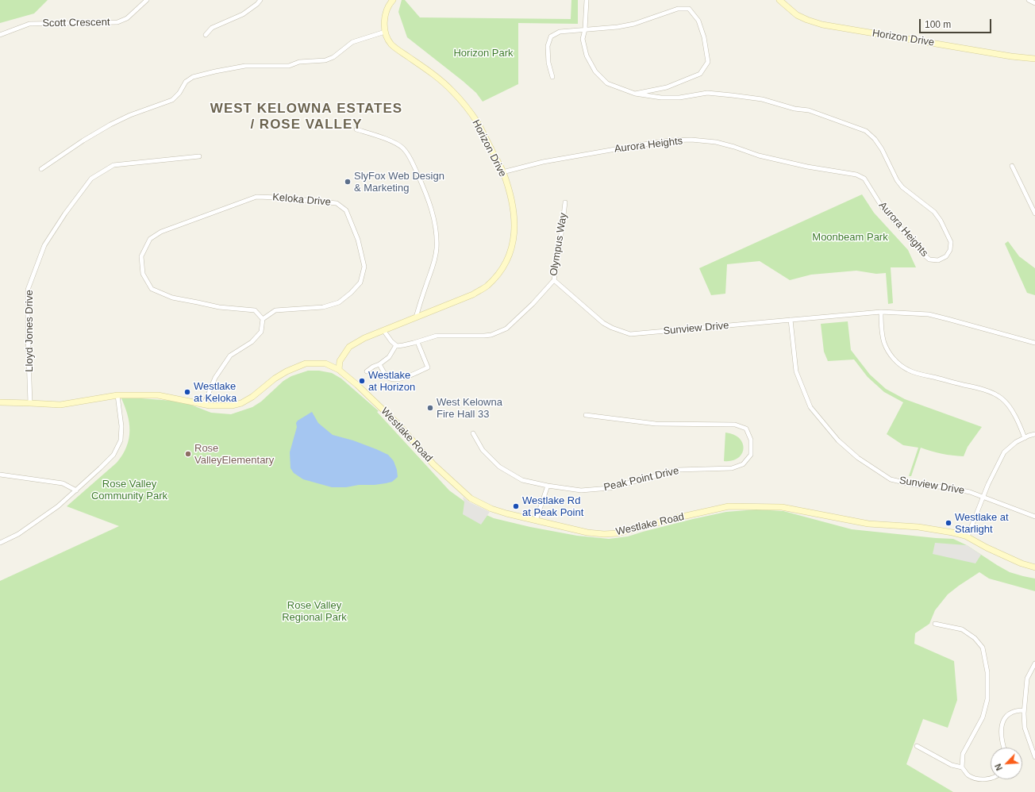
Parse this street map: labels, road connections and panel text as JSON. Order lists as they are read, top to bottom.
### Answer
{
  "streets": {
    "street": [
      "Scott Crescent",
      "Horizon Drive",
      "Aurora Heights",
      "Keloka Drive",
      "Olympus Way",
      "Sunview Drive",
      "Lloyd Jones Drive",
      "Westlake Road",
      "Peak Point Drive"
    ]
  },
  "crossings": [
    ["Horizon Drive", "Aurora Heights"],
    ["Horizon Drive", "Westlake Road"],
    ["Olympus Way", "Sunview Drive"],
    ["Lloyd Jones Drive", "Westlake Road"]
  ],
  "districts": ["WEST KELOWNA ESTATES / ROSE VALLEY"],
  "parks": [
    "Horizon Park",
    "Moonbeam Park",
    "Rose Valley Community Park",
    "Rose Valley Regional Park"
  ],
  "places": [
    "SlyFox Web Design & Marketing",
    "Westlake at Horizon",
    "Westlake at Keloka",
    "West Kelowna Fire Hall 33",
    "Rose ValleyElementary",
    "Westlake Rd at Peak Point",
    "Westlake at Starlight"
  ],
  "scale_bar": "100 m",
  "north": "bottom left"
}
